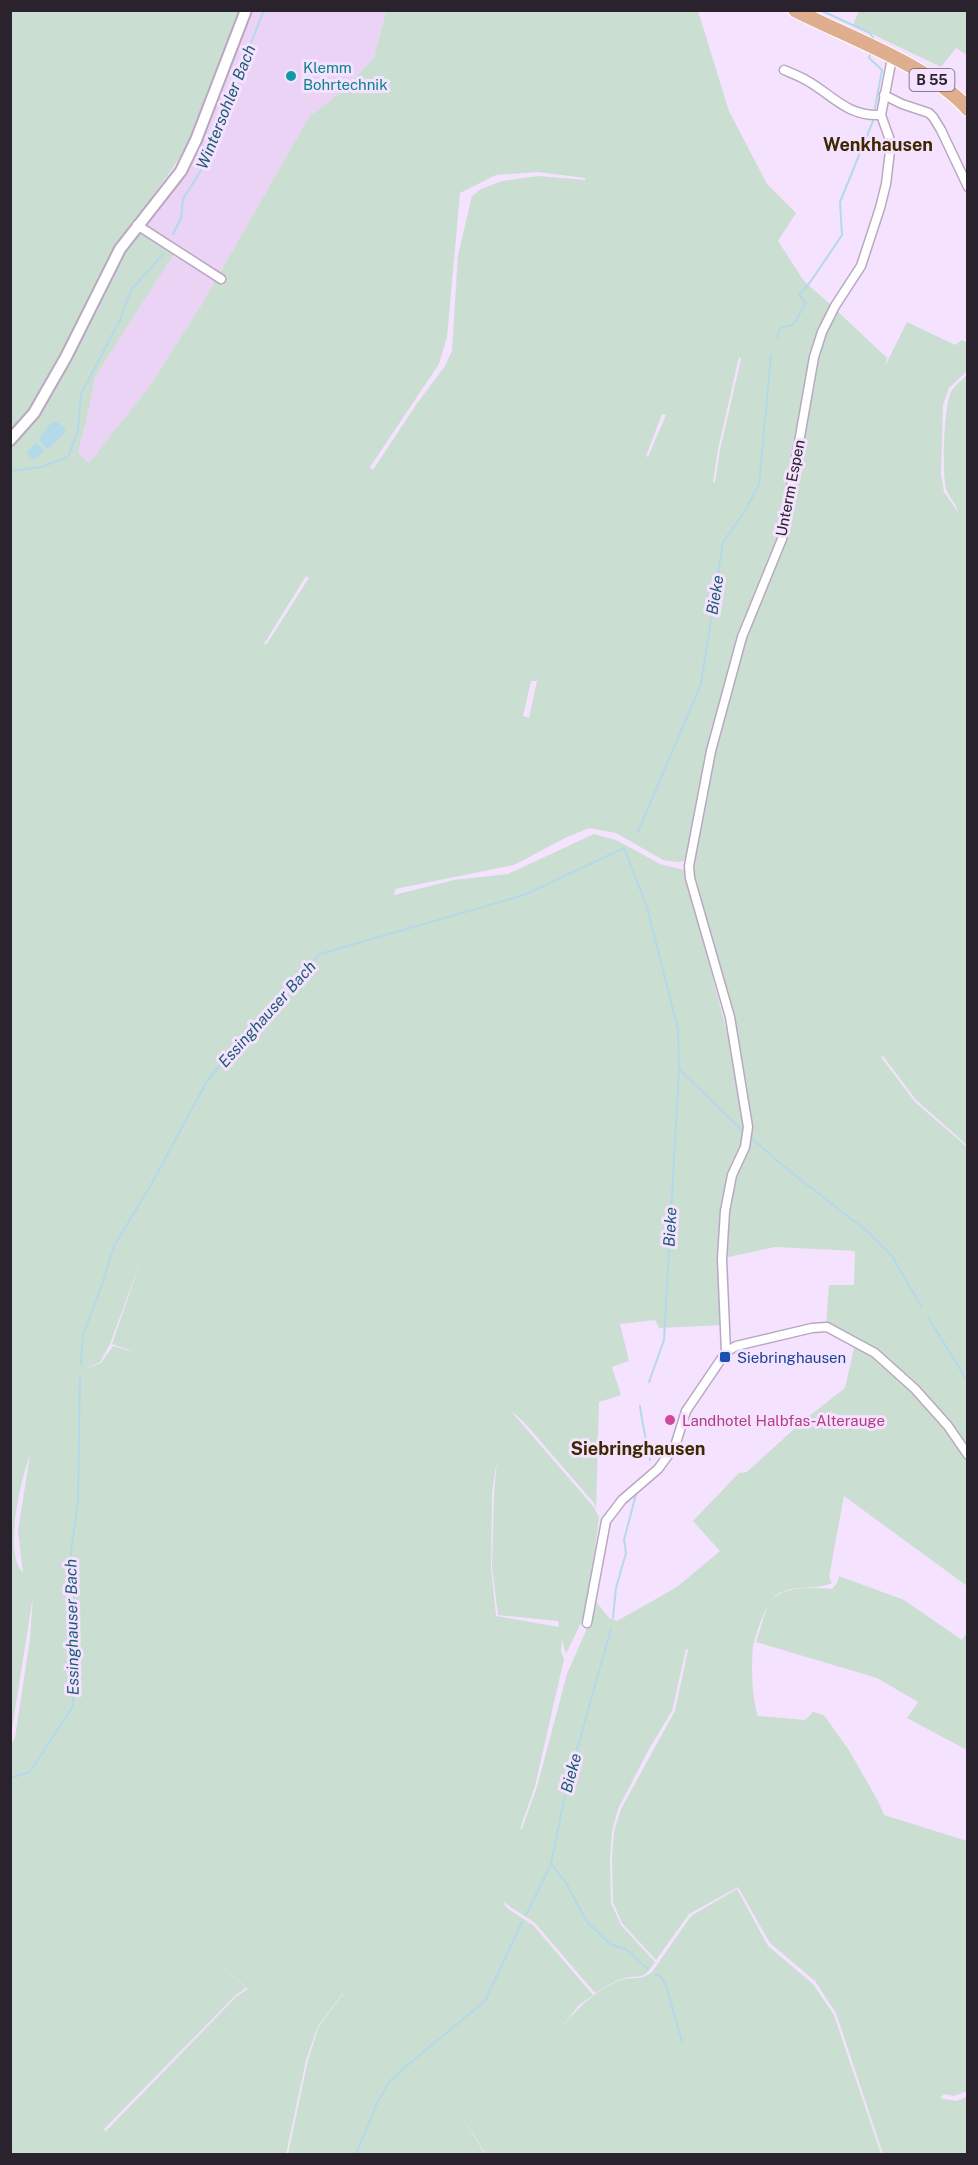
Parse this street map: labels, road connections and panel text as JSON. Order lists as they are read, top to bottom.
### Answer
{
  "streets": {
    "main road": ["B 55"],
    "street": ["Unterm Espen"]
  },
  "districts": ["Wenkhausen", "Siebringhausen"],
  "water": ["Wintersohler Bach", "Bieke", "Essinghauser Bach"],
  "places": {
    "other": ["Klemm Bohrtechnik", "Landhotel Halbfas-Alterauge"],
    "transit": ["Siebringhausen"]
  }
}
